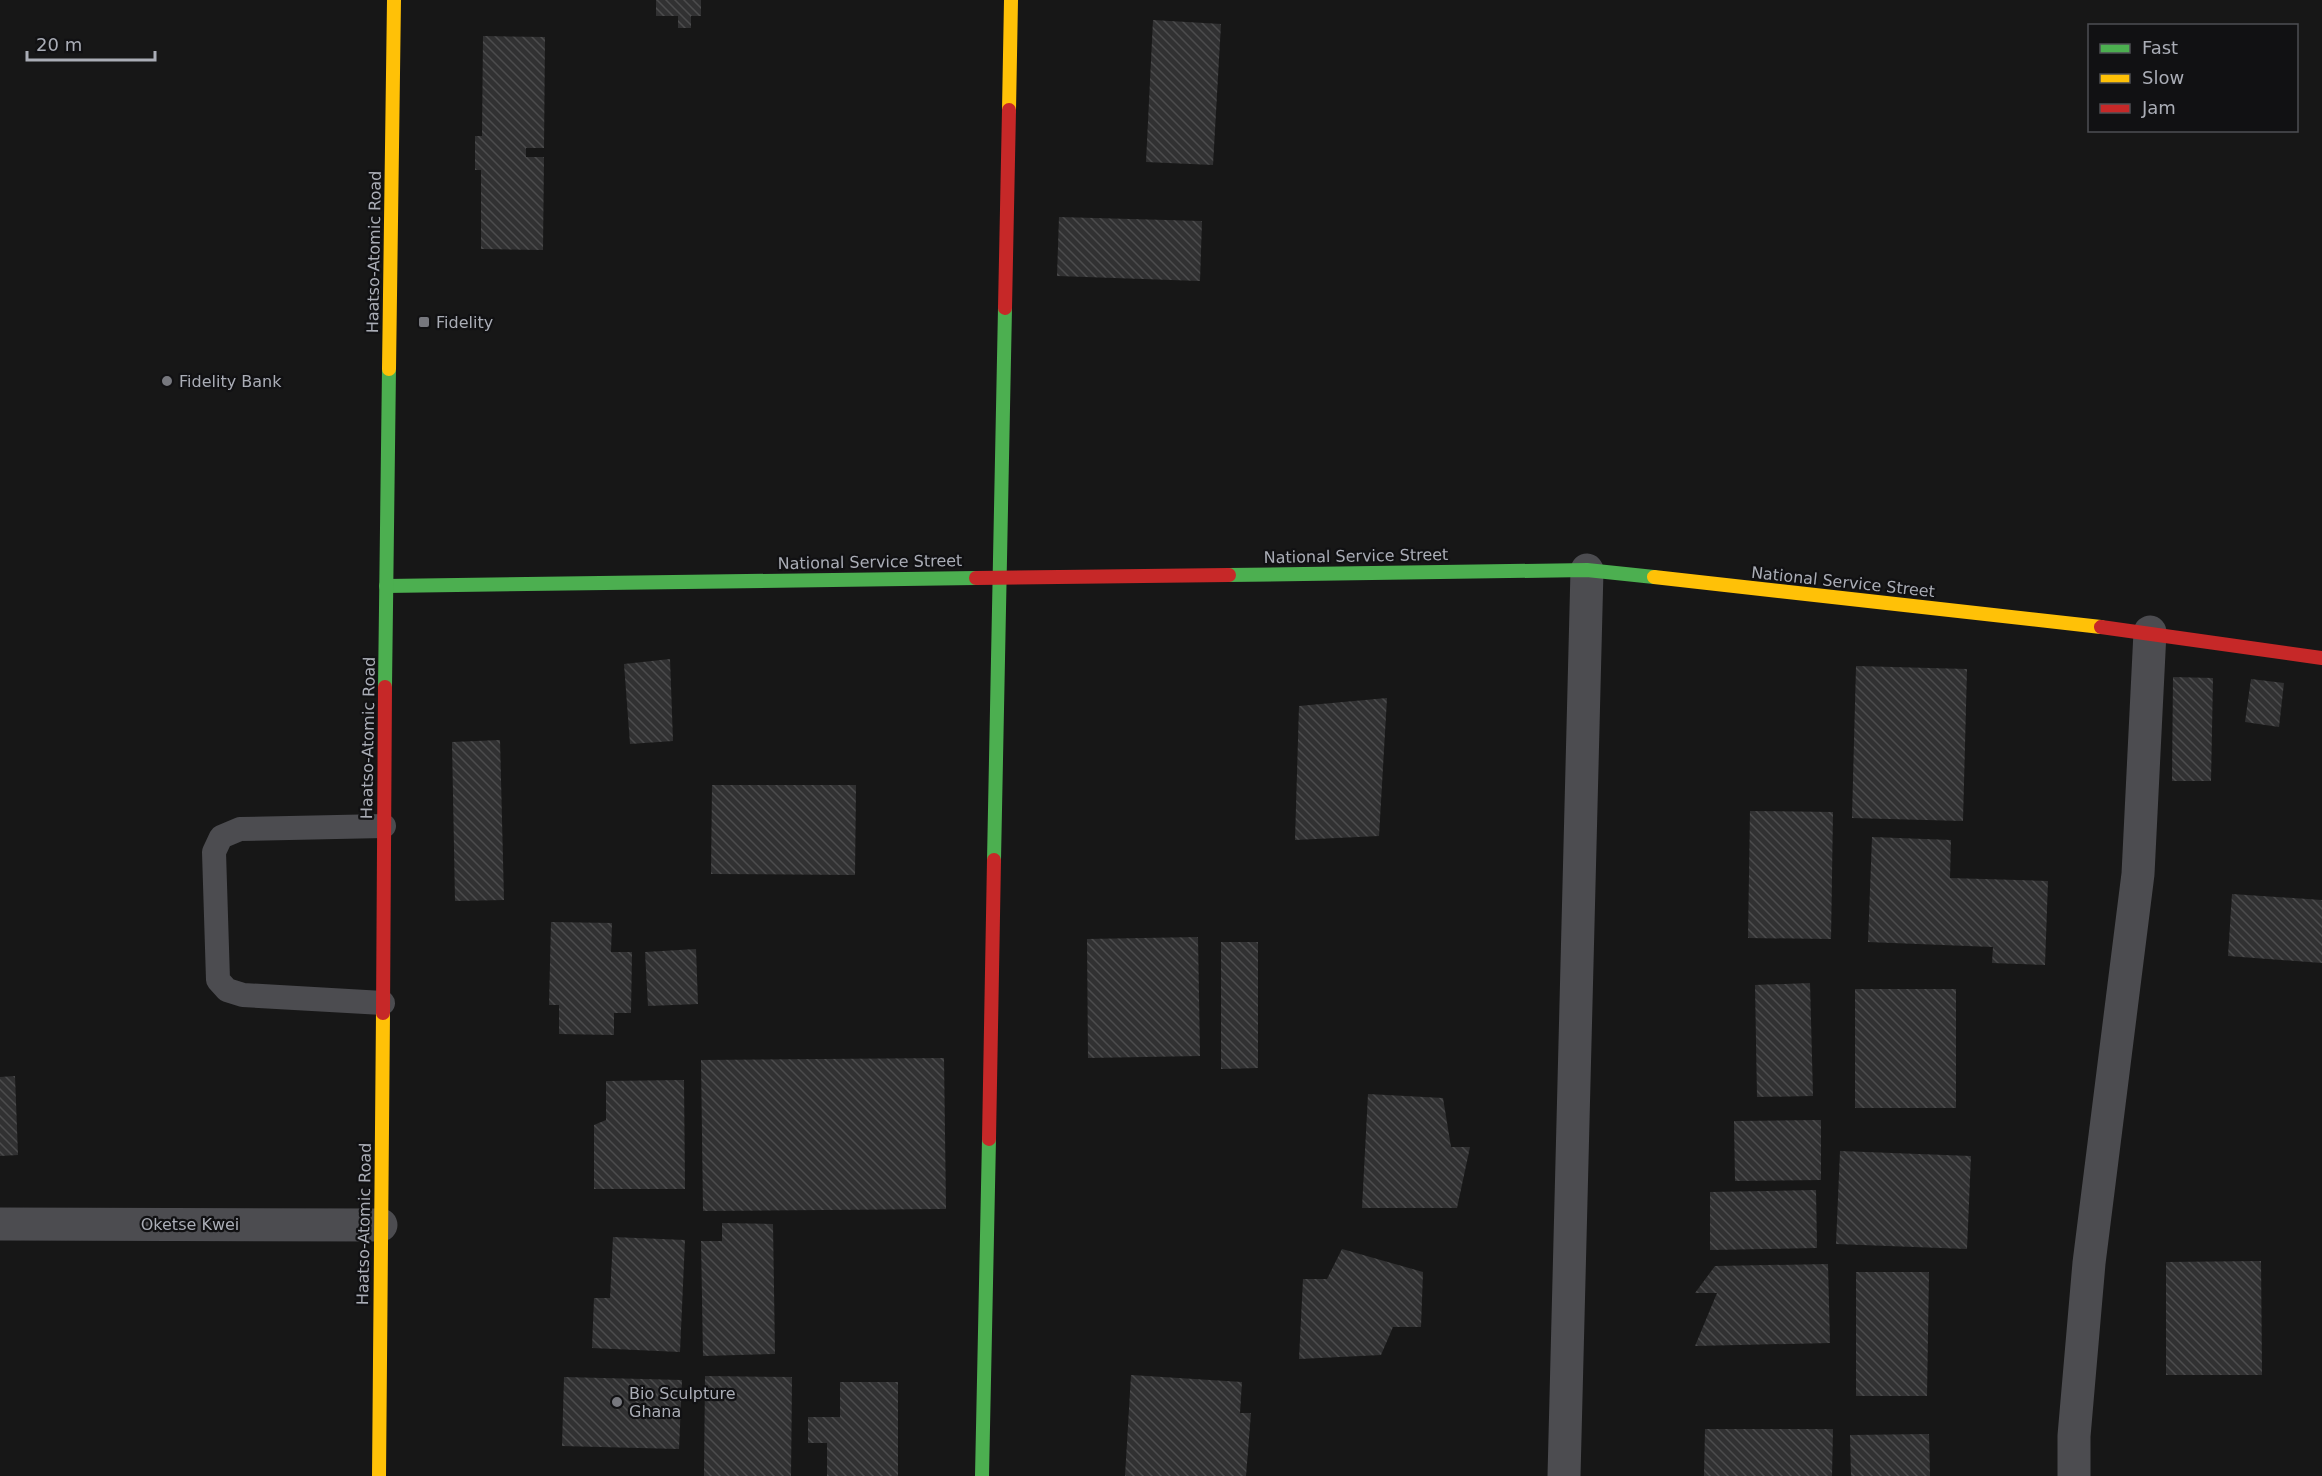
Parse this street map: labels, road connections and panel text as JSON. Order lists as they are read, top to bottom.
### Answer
{
  "streets": {
    "street": ["Haatso-Atomic Road", "National Service Street", "Oketse Kwei"]
  },
  "crossings": [
    ["Haatso-Atomic Road", "National Service Street"],
    ["Haatso-Atomic Road", "Oketse Kwei"]
  ],
  "places": {
    "transit": ["Fidelity"],
    "other": ["Fidelity Bank", "Bio Sculpture Ghana"]
  },
  "legend": ["Fast", "Slow", "Jam"],
  "scale_bar": "20 m"
}
